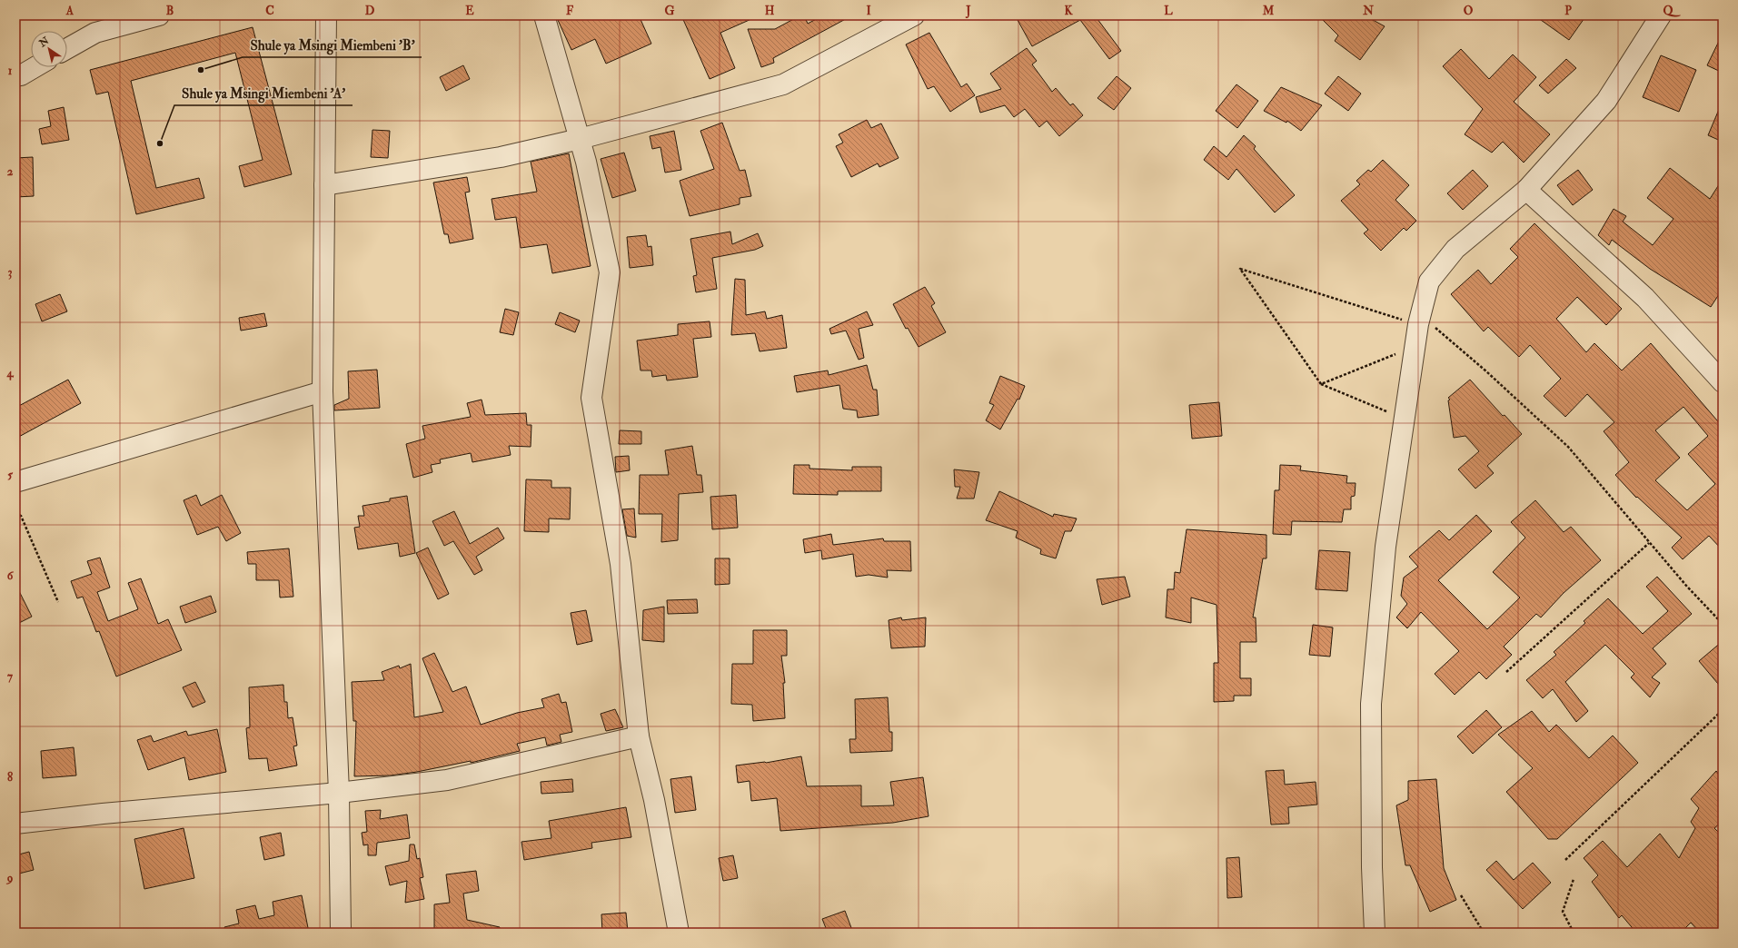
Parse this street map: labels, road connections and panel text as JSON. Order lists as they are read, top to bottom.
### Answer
{
  "places": ["Shule ya Msingi Miembeni 'B'", "Shule ya Msingi Miembeni 'A'"],
  "north": "top left",
  "grid": {
    "columns": [
      "A",
      "B",
      "C",
      "D",
      "E",
      "F",
      "G",
      "H",
      "I",
      "J",
      "K",
      "L",
      "M",
      "N",
      "O",
      "P",
      "Q"
    ],
    "rows": [
      "1",
      "2",
      "3",
      "4",
      "5",
      "6",
      "7",
      "8",
      "9"
    ]
  }
}
